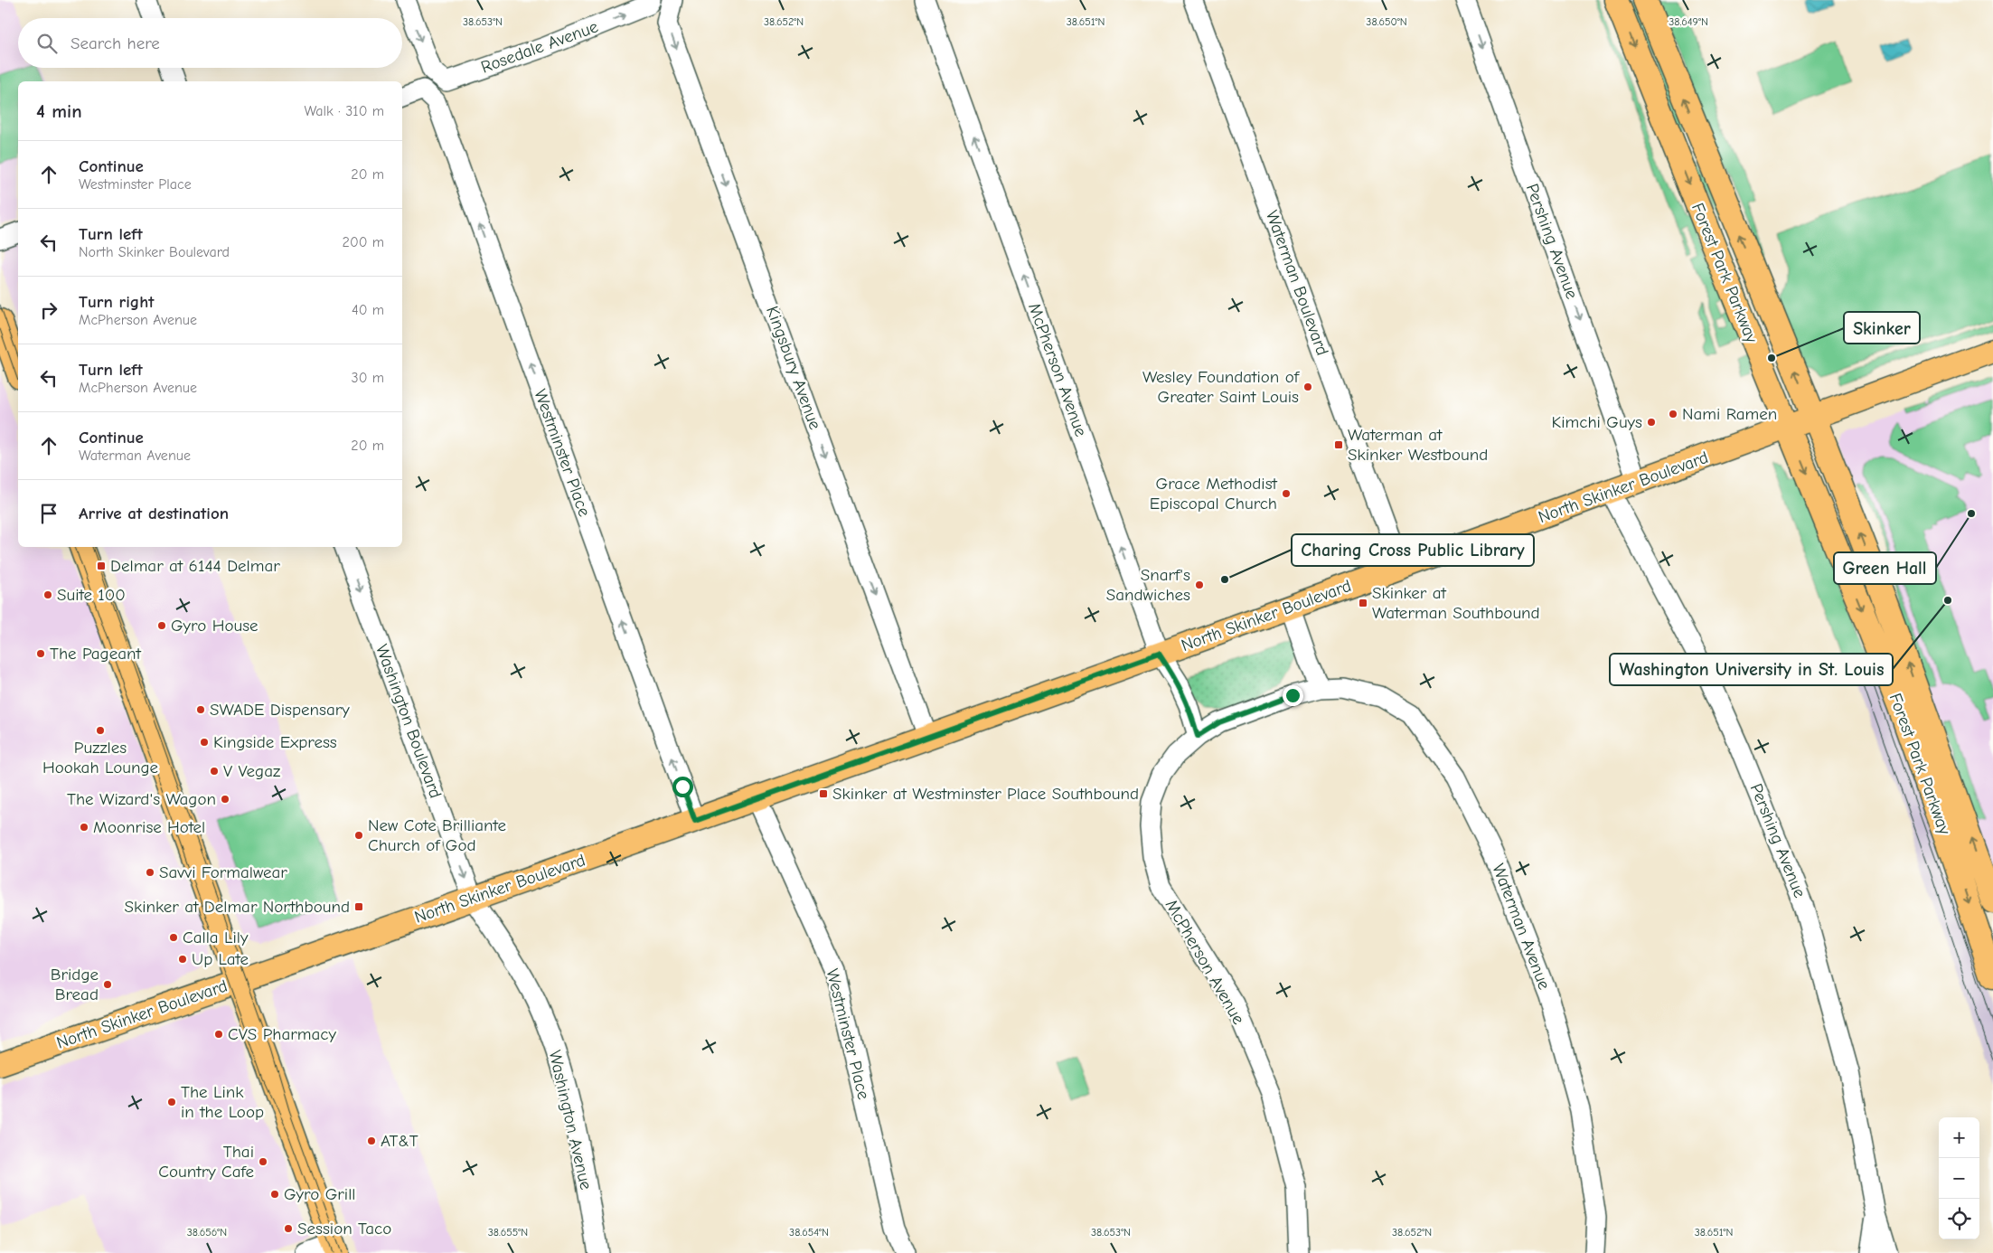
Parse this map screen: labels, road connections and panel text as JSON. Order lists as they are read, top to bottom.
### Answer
{
  "streets": {
    "main road": ["Forest Park Parkway", "North Skinker Boulevard"],
    "street": [
      "Rosedale Avenue",
      "Pershing Avenue",
      "Waterman Boulevard",
      "Kingsbury Avenue",
      "McPherson Avenue",
      "Westminster Place",
      "Washington Boulevard",
      "Waterman Avenue",
      "Washington Avenue"
    ]
  },
  "crossings": [
    ["Pershing Avenue", "North Skinker Boulevard"],
    ["Forest Park Parkway", "North Skinker Boulevard"],
    ["Waterman Boulevard", "North Skinker Boulevard"],
    ["Kingsbury Avenue", "North Skinker Boulevard"],
    ["McPherson Avenue", "North Skinker Boulevard"],
    ["McPherson Avenue", "Waterman Avenue"],
    ["Westminster Place", "North Skinker Boulevard"],
    ["North Skinker Boulevard", "Washington Boulevard"],
    ["North Skinker Boulevard", "Washington Avenue"],
    ["Washington Boulevard", "Washington Avenue"]
  ],
  "one_way": [
    "Pershing Avenue",
    "Kingsbury Avenue",
    "McPherson Avenue",
    "Westminster Place",
    "Washington Boulevard"
  ],
  "places": {
    "other": [
      "Skinker",
      "Wesley Foundation of Greater Saint Louis",
      "Nami Ramen",
      "Kimchi Guys",
      "Grace Methodist Episcopal Church",
      "Green Hall",
      "Charing Cross Public Library",
      "Snarf's Sandwiches",
      "Suite 100",
      "Washington University in St. Louis",
      "Gyro House",
      "The Pageant",
      "SWADE Dispensary",
      "Puzzles Hookah Lounge",
      "Kingside Express",
      "V Vegaz",
      "The Wizard's Wagon",
      "Moonrise Hotel",
      "New Cote Brilliante Church of God",
      "Savvi Formalwear",
      "Calla Lily",
      "Up Late",
      "Bridge Bread",
      "CVS Pharmacy",
      "The Link in the Loop",
      "AT&T",
      "Thai Country Cafe",
      "Gyro Grill",
      "Session Taco"
    ],
    "transit": [
      "Waterman at Skinker Westbound",
      "Delmar at 6144 Delmar",
      "Skinker at Waterman Southbound",
      "Skinker at Westminster Place Southbound",
      "Skinker at Delmar Northbound"
    ]
  },
  "page": {
    "search": "Search here",
    "heading": ["4 min", "Walk · 310 m"],
    "list": [
      ["Continue", "Westminster Place", "20 m"],
      ["Turn left", "North Skinker Boulevard", "200 m"],
      ["Turn right", "McPherson Avenue", "40 m"],
      ["Turn left", "McPherson Avenue", "30 m"],
      ["Continue", "Waterman Avenue", "20 m"],
      "Arrive at destination"
    ],
    "map_buttons": ["+", "−"]
  },
  "coordinates": [
    "38.653°N",
    "38.652°N",
    "38.651°N",
    "38.650°N",
    "38.649°N",
    "38.656°N",
    "38.655°N",
    "38.654°N"
  ]
}
